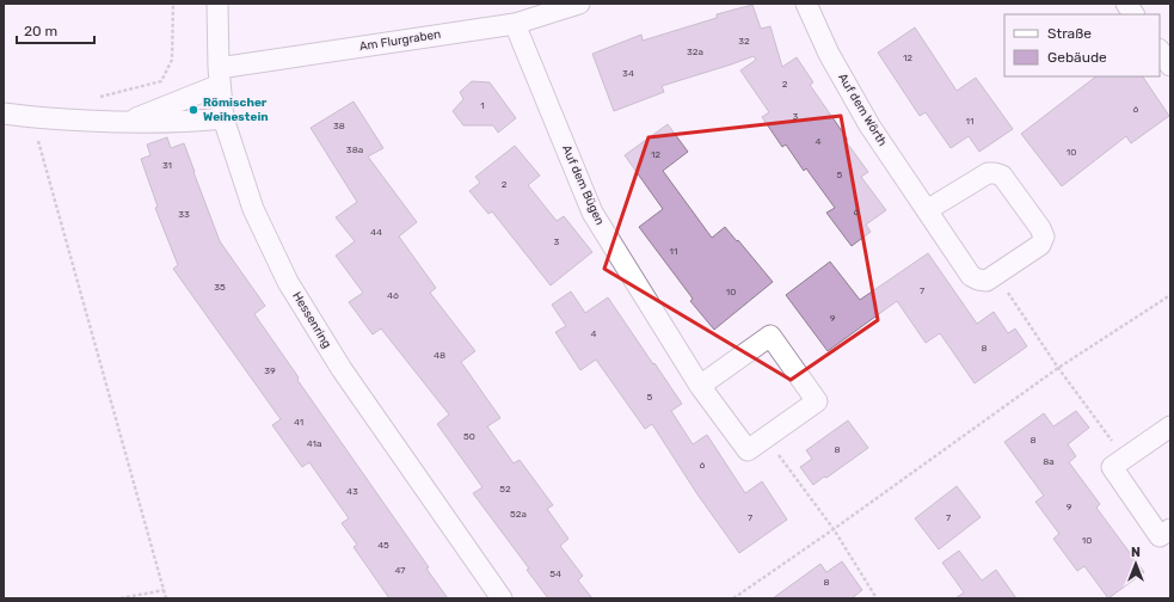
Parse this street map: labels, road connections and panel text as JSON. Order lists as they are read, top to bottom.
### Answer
{
  "streets": {
    "street": [
      "Am Flurgraben",
      "Auf dem Wörth",
      "Auf dem Bügen",
      "Hessenring"
    ]
  },
  "crossings": [
    ["Am Flurgraben", "Auf dem Bügen"],
    ["Am Flurgraben", "Hessenring"]
  ],
  "places": ["Römischer Weihestein"],
  "house_numbers": [
    "32",
    "32a",
    "12",
    "34",
    "2",
    "1",
    "6",
    "3",
    "11",
    "38",
    "4",
    "38a",
    "10",
    "12",
    "31",
    "5",
    "2",
    "6",
    "33",
    "44",
    "3",
    "11",
    "35",
    "7",
    "10",
    "46",
    "9",
    "4",
    "8",
    "48",
    "39",
    "5",
    "41",
    "50",
    "8",
    "41a",
    "8",
    "8a",
    "6",
    "52",
    "43",
    "9",
    "52a",
    "7",
    "7",
    "10",
    "45",
    "47",
    "54",
    "8"
  ],
  "legend": ["Straße", "Gebäude"],
  "scale_bar": "20 m",
  "north": "top"
}
